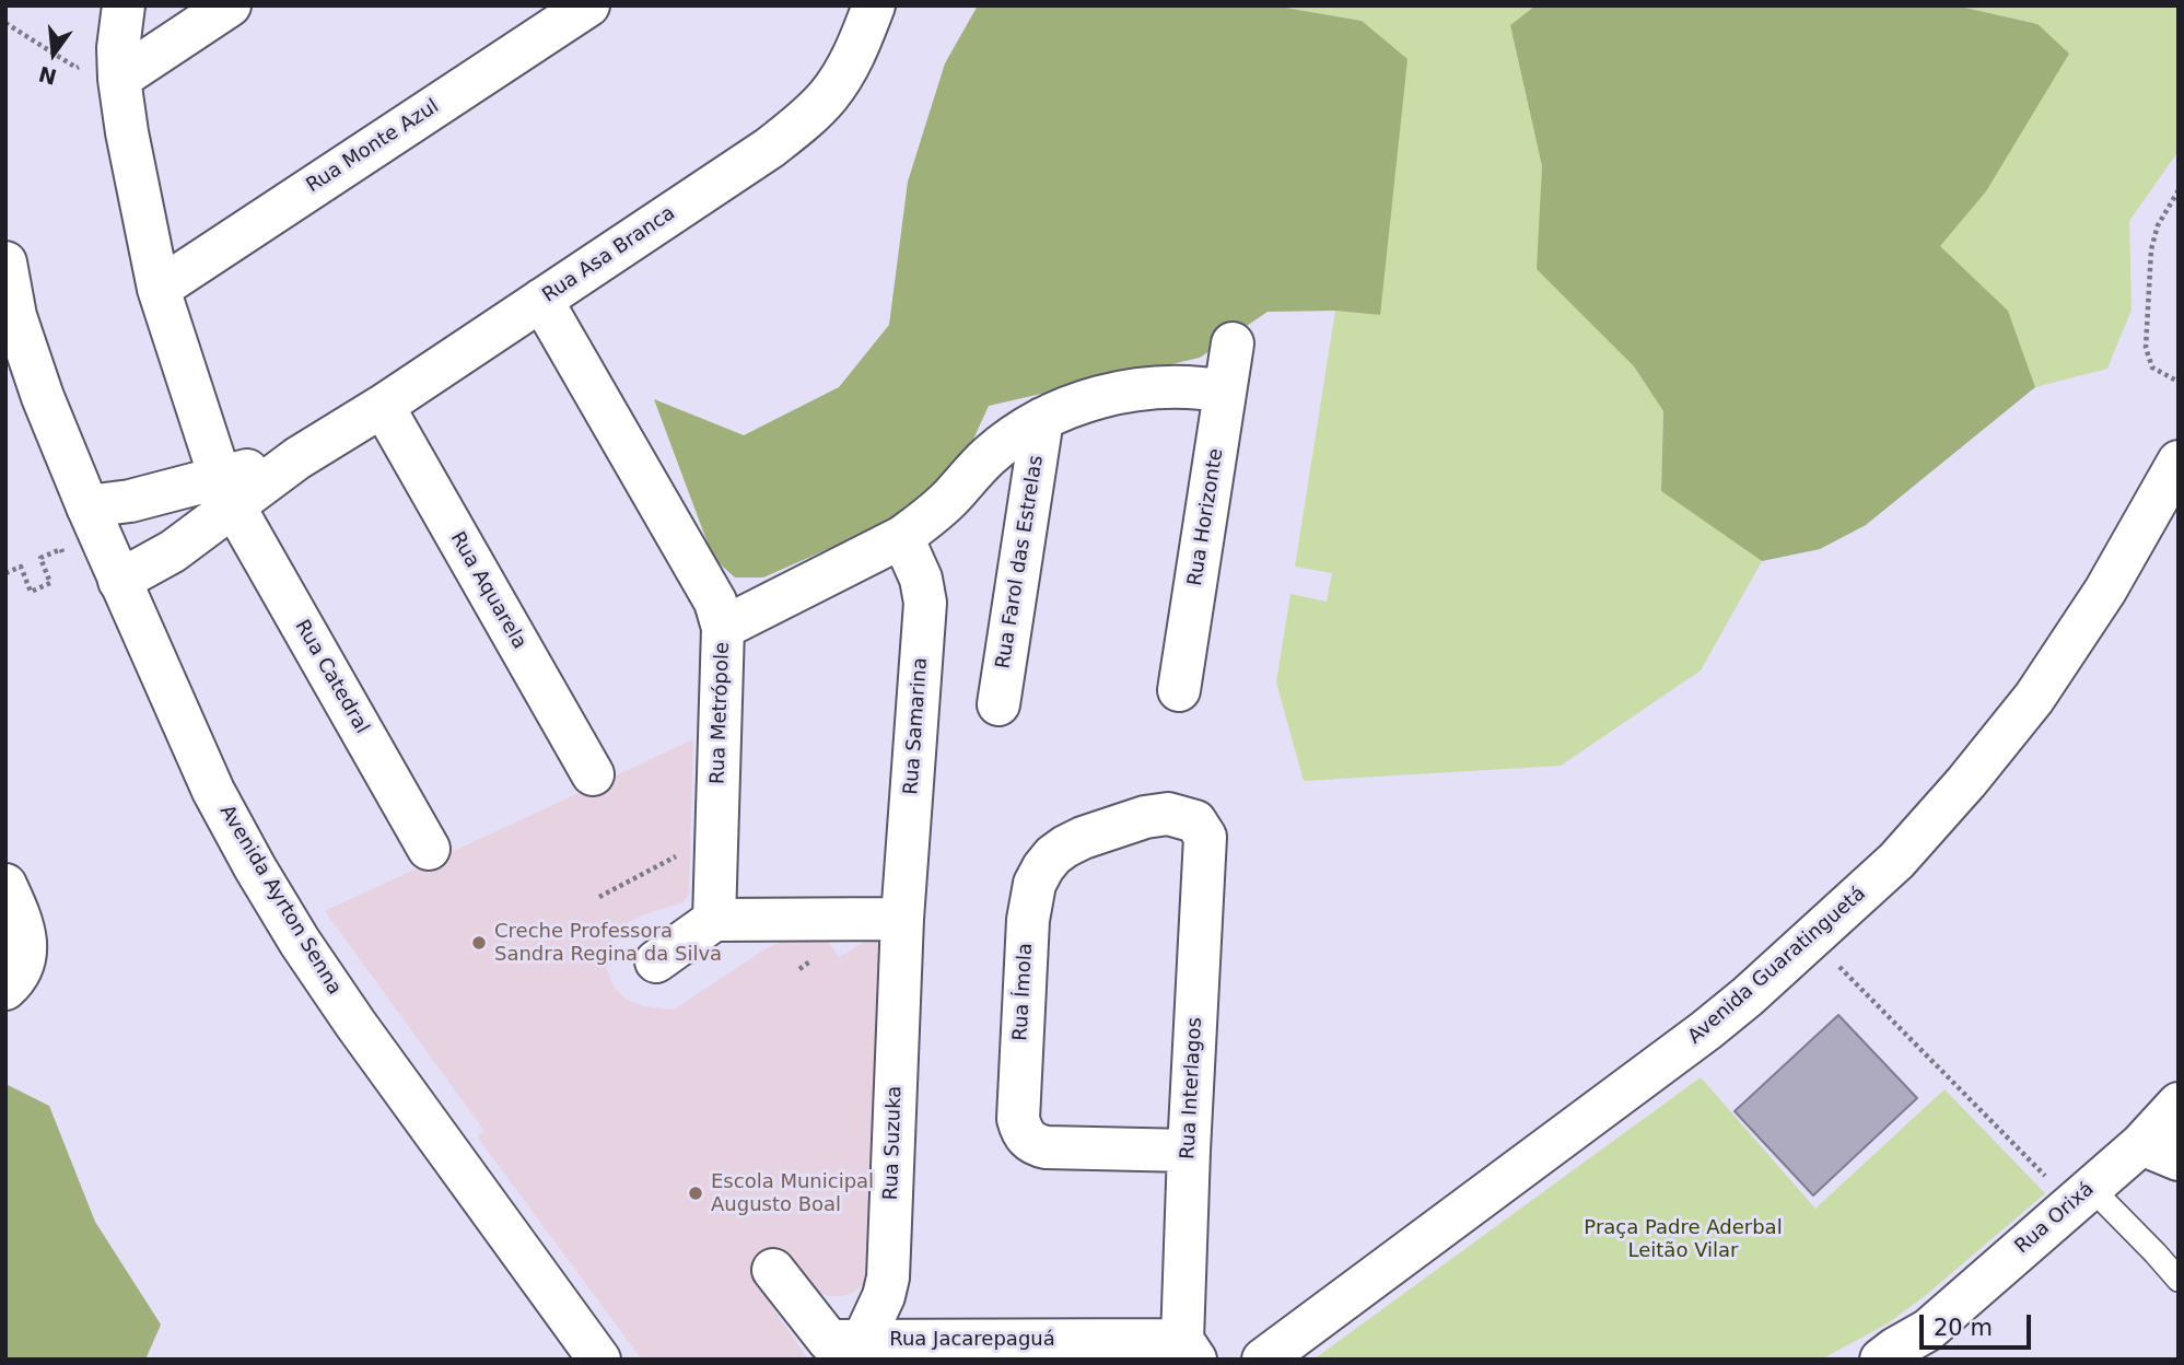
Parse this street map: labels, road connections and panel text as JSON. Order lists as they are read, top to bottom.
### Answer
{
  "streets": {
    "street": [
      "Rua Monte Azul",
      "Rua Asa Branca",
      "Rua Horizonte",
      "Rua Farol das Estrelas",
      "Rua Aquarela",
      "Rua Catedral",
      "Rua Metrópole",
      "Rua Samarina",
      "Avenida Ayrton Senna",
      "Avenida Guaratinguetá",
      "Rua Ímola",
      "Rua Interlagos",
      "Rua Suzuka",
      "Rua Orixá",
      "Rua Jacarepaguá"
    ]
  },
  "crossings": [
    ["Rua Asa Branca", "Rua Aquarela"],
    ["Rua Asa Branca", "Rua Catedral"],
    ["Rua Asa Branca", "Rua Metrópole"],
    ["Rua Asa Branca", "Avenida Ayrton Senna"],
    ["Rua Samarina", "Rua Suzuka"],
    ["Rua Ímola", "Rua Interlagos"],
    ["Rua Interlagos", "Rua Jacarepaguá"],
    ["Rua Suzuka", "Rua Jacarepaguá"]
  ],
  "parks": ["Praça Padre Aderbal Leitão Vilar"],
  "places": ["Creche Professora Sandra Regina da Silva", "Escola Municipal Augusto Boal"],
  "scale_bar": "20 m",
  "north": "bottom"
}
